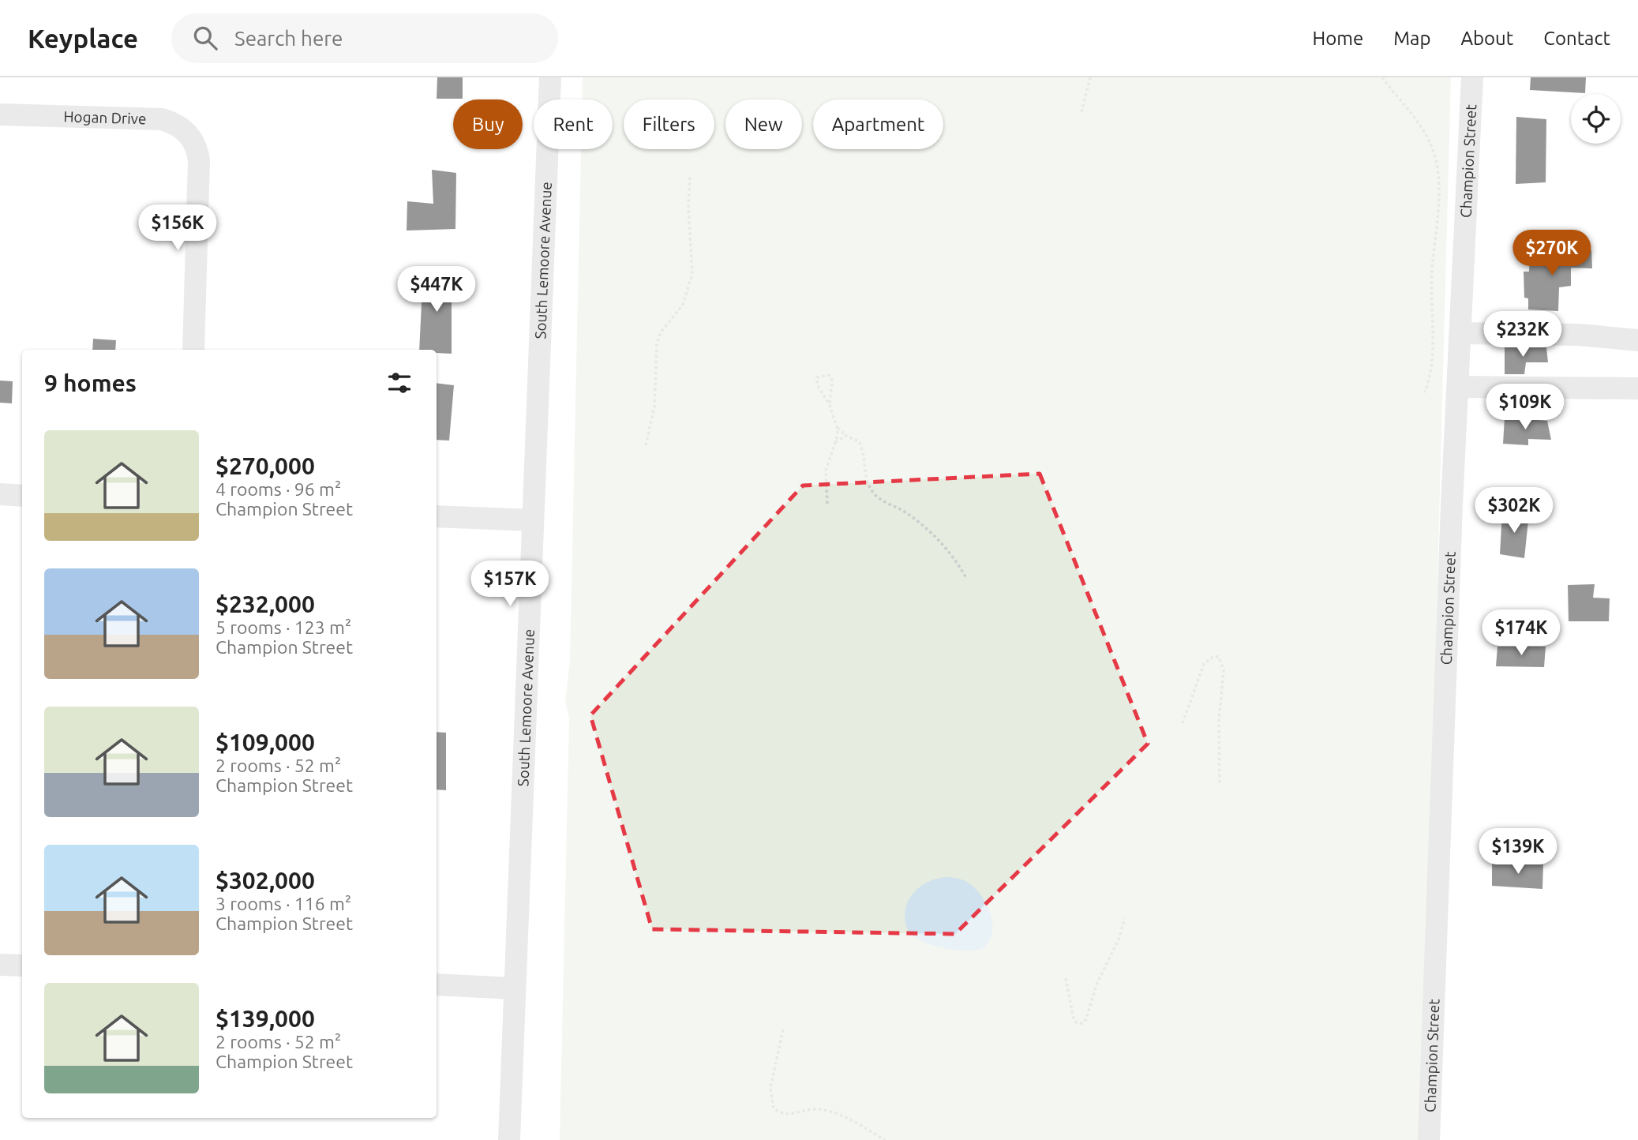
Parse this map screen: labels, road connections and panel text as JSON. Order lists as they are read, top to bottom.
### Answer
{
  "streets": {
    "street": ["Hogan Drive", "Champion Street", "South Lemoore Avenue"]
  },
  "page": {
    "header": "Keyplace",
    "search": "Search here",
    "nav": [
      "Home",
      "Map",
      "About",
      "Contact"
    ],
    "chip": [
      "Buy",
      "Rent",
      "Filters",
      "New",
      "Apartment"
    ],
    "price": [
      "$156K",
      "$270K",
      "$447K",
      "$232K",
      "$109K",
      "$302K",
      "$157K",
      "$174K",
      "$139K"
    ],
    "heading": "9 homes",
    "list": [
      {
        "name": "$270,000",
        "note": "4 rooms · 96 m² · Champion Street"
      },
      {
        "name": "$232,000",
        "note": "5 rooms · 123 m² · Champion Street"
      },
      {
        "name": "$109,000",
        "note": "2 rooms · 52 m² · Champion Street"
      },
      {
        "name": "$302,000",
        "note": "3 rooms · 116 m² · Champion Street"
      },
      {
        "name": "$139,000",
        "note": "2 rooms · 52 m² · Champion Street"
      }
    ]
  }
}
